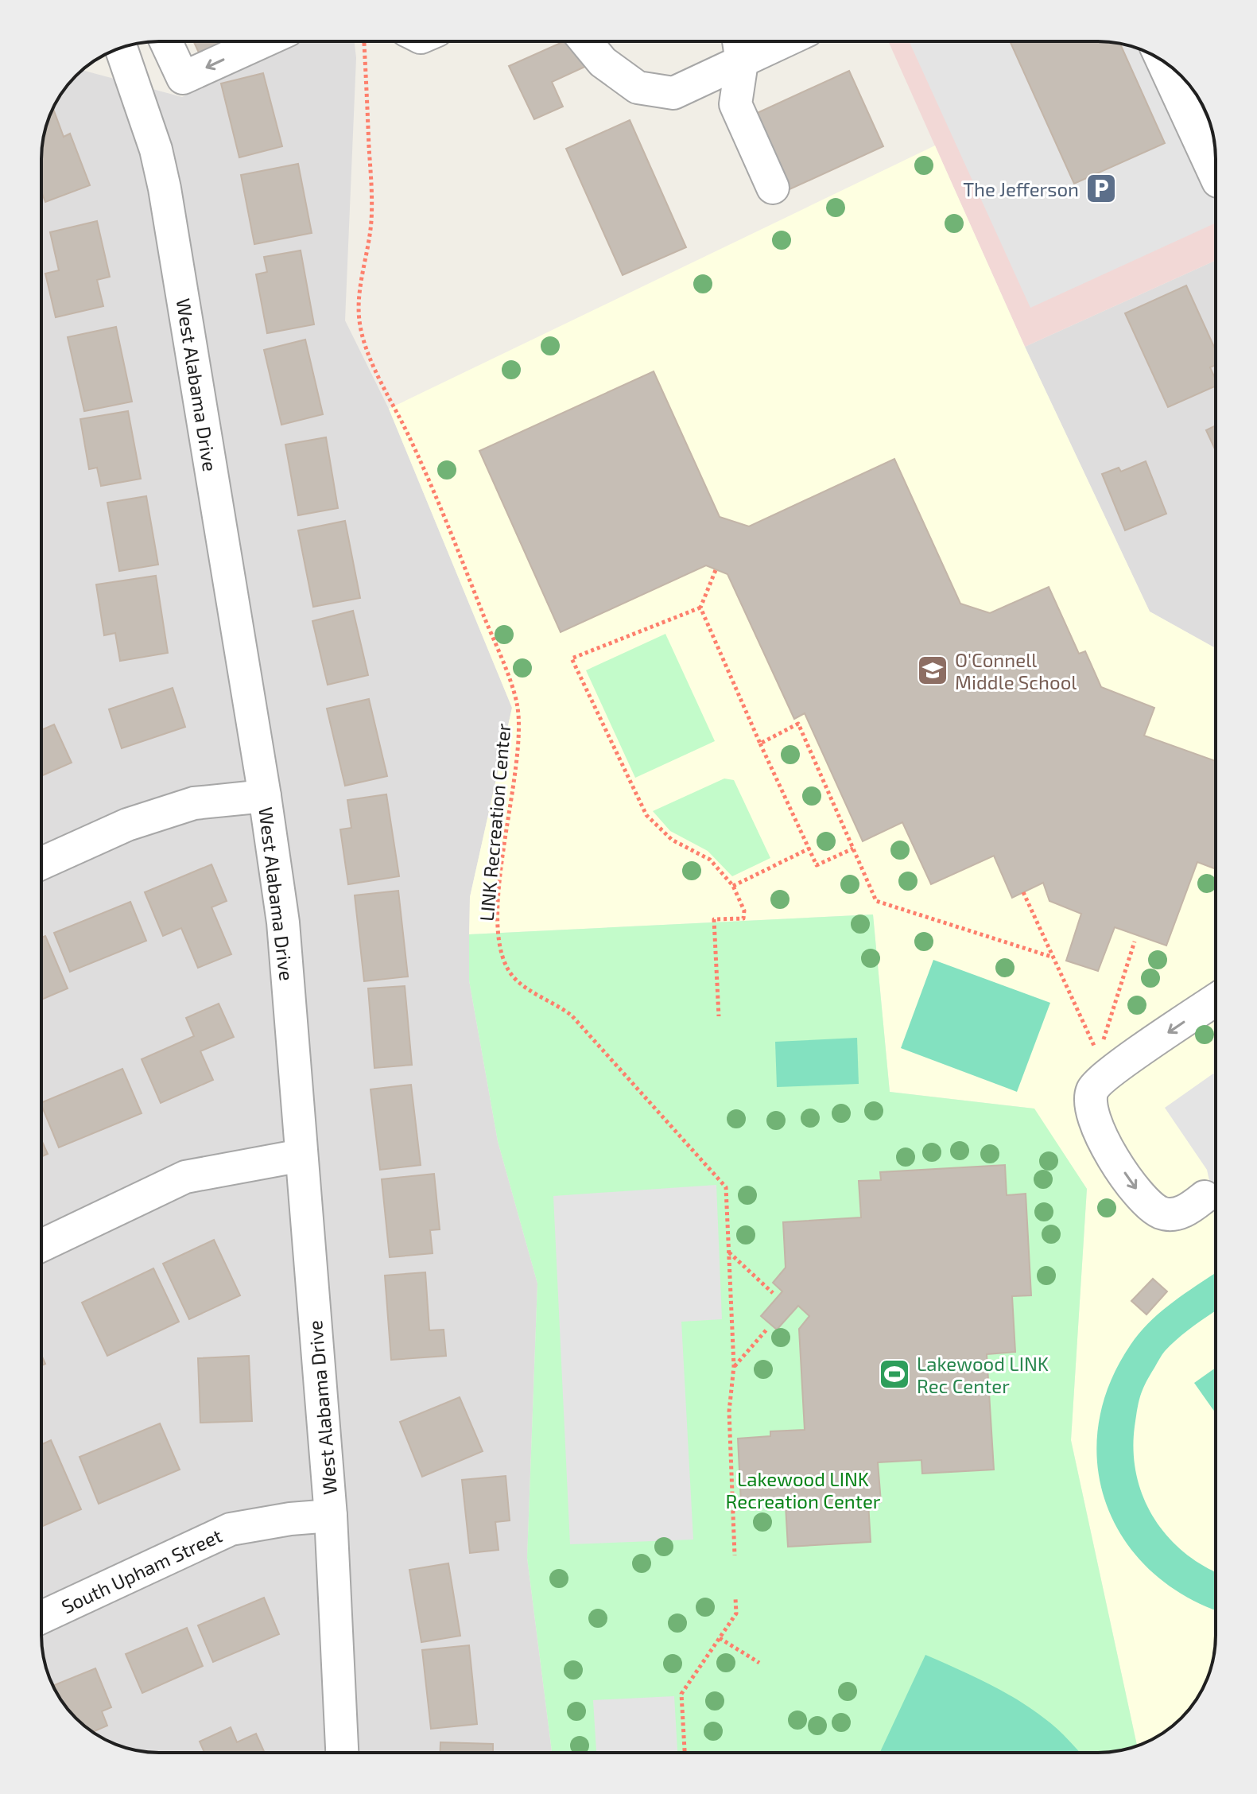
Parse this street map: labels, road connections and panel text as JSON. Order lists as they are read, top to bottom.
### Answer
{
  "streets": {
    "street": ["West Alabama Drive", "South Upham Street"],
    "path": ["LINK Recreation Center"]
  },
  "crossings": [
    ["West Alabama Drive", "South Upham Street"]
  ],
  "parks": ["Lakewood LINK Recreation Center"],
  "places": {
    "parking": ["The Jefferson"],
    "school or university": ["O'Connell Middle School"],
    "sports": ["Lakewood LINK Rec Center"]
  }
}
